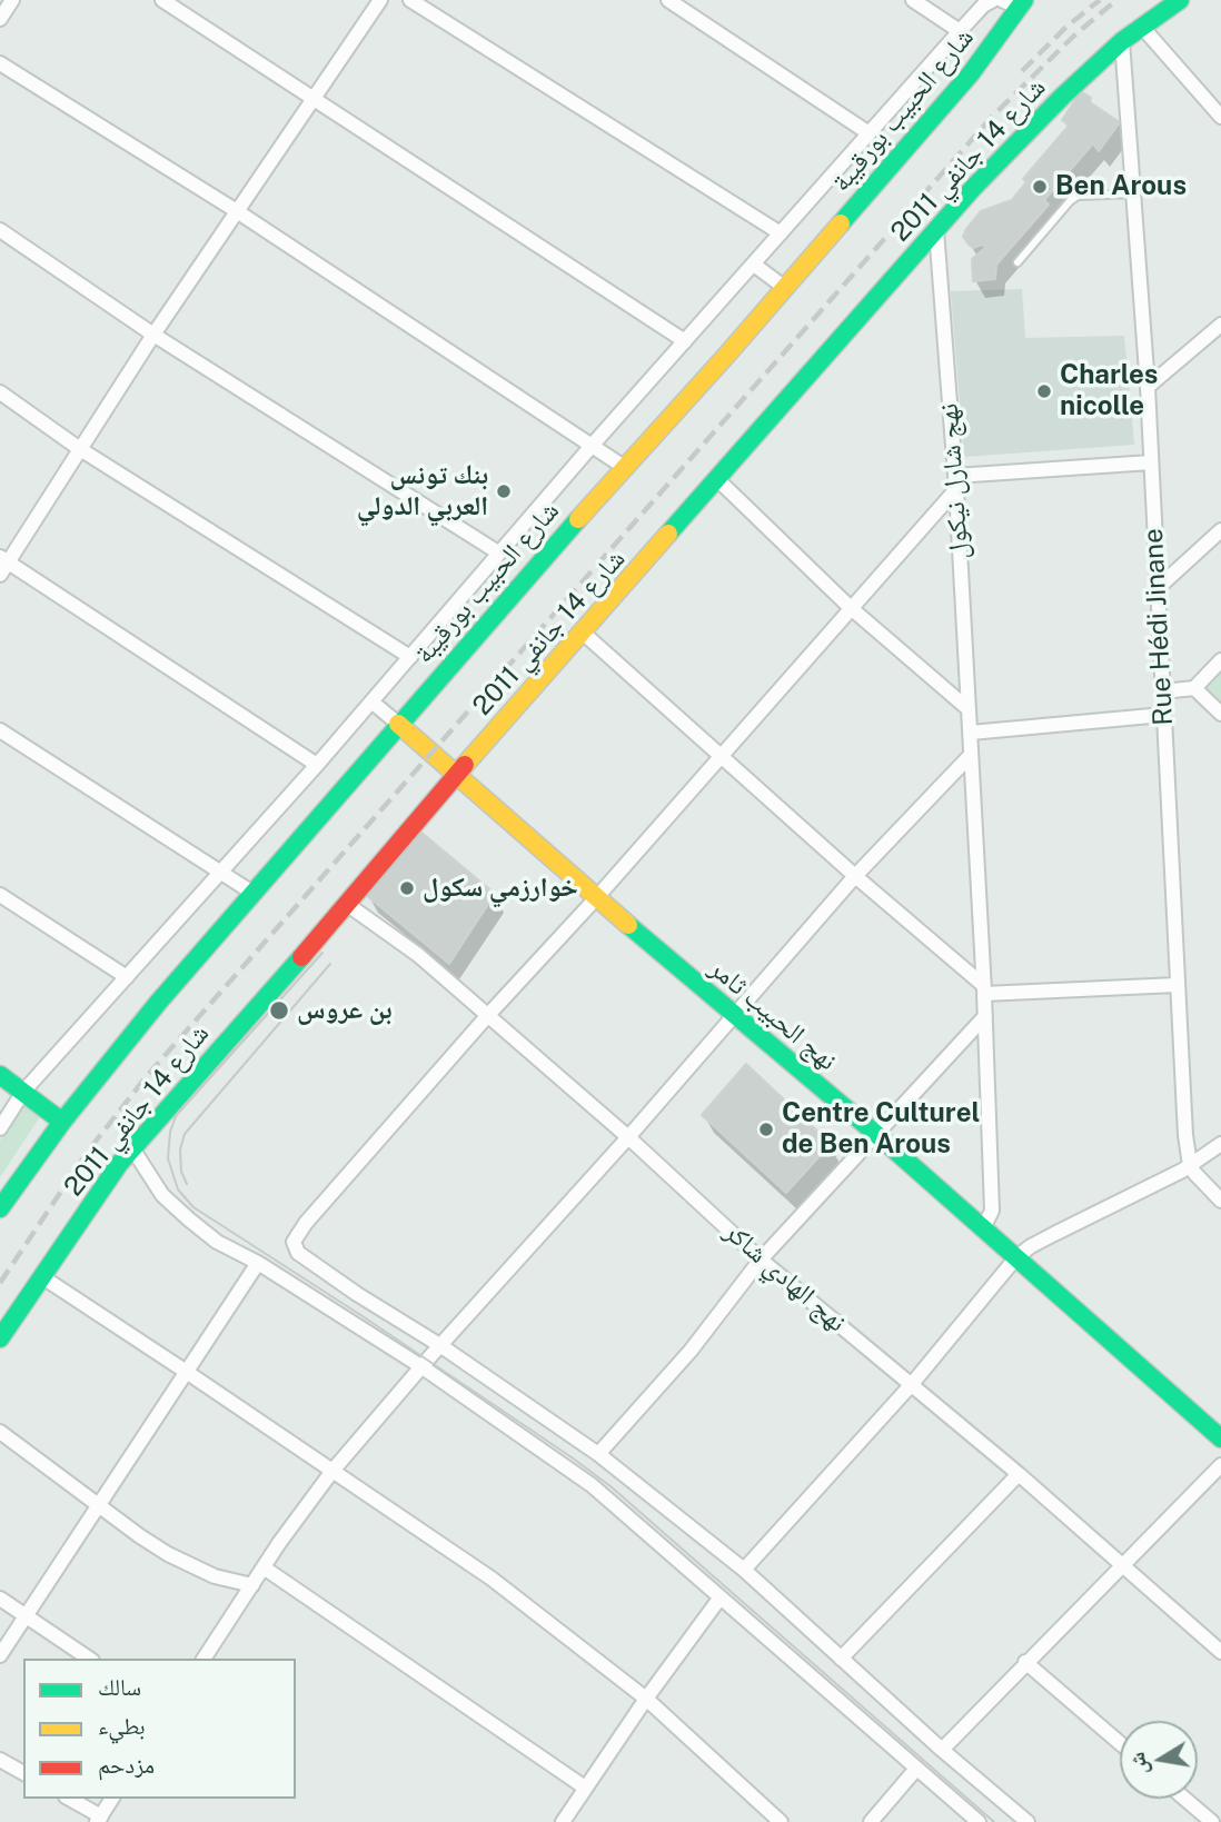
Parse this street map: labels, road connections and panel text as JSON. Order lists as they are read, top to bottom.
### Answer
{
  "streets": {
    "street": [
      "شارع الحبيب بورقيبة",
      "شارع 14 جانفي 2011",
      "نهج شارل نيكول",
      "Rue Hédi Jinane",
      "نهج الحبيب ثامر",
      "نهج الهادي شاكر"
    ]
  },
  "crossings": [
    ["شارع الحبيب بورقيبة", "نهج الحبيب ثامر"],
    ["شارع 14 جانفي 2011", "نهج شارل نيكول"],
    ["شارع 14 جانفي 2011", "Rue Hédi Jinane"],
    ["شارع 14 جانفي 2011", "نهج الحبيب ثامر"],
    ["شارع 14 جانفي 2011", "نهج الهادي شاكر"],
    ["نهج شارل نيكول", "نهج الحبيب ثامر"]
  ],
  "places": [
    "Ben Arous",
    "Charles nicolle",
    "بنك تونس العربي الدولي",
    "خوارزمي سكول",
    "بن عروس",
    "Centre Culturel de Ben Arous"
  ],
  "legend": ["سالك", "بطيء", "مزدحم"],
  "north": "left"
}
